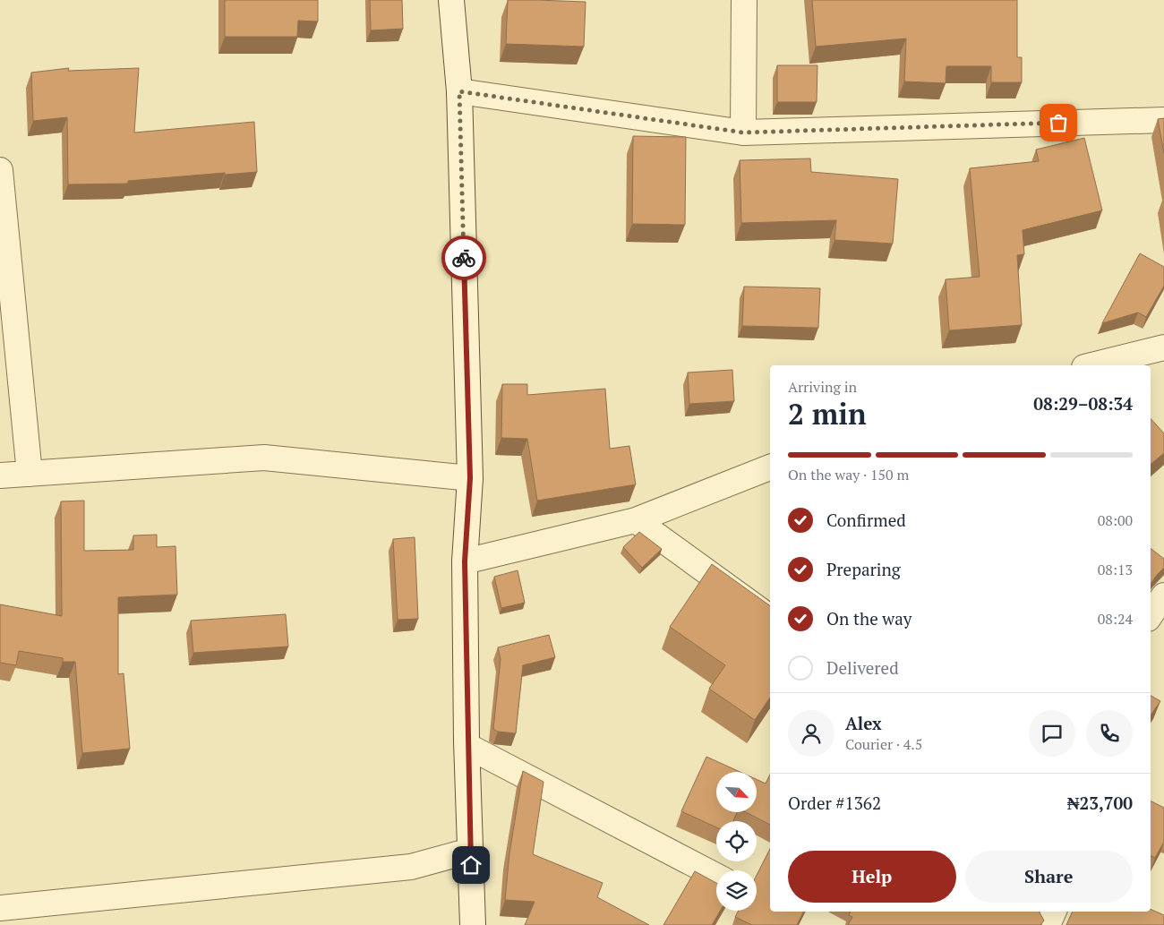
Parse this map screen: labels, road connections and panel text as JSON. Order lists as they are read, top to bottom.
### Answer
{
  "north": "bottom right",
  "page": {
    "heading": ["2 min", "Arriving in", "08:29–08:34"],
    "panel": [
      "Alex",
      "Courier · 4.5",
      "Order #1362",
      "₦23,700"
    ],
    "bar": "On the way · 150 m",
    "list": [
      ["Confirmed", "08:00"],
      ["Preparing", "08:13"],
      ["On the way", "08:24"],
      "Delivered"
    ],
    "buttons": ["Help", "Share"]
  }
}
